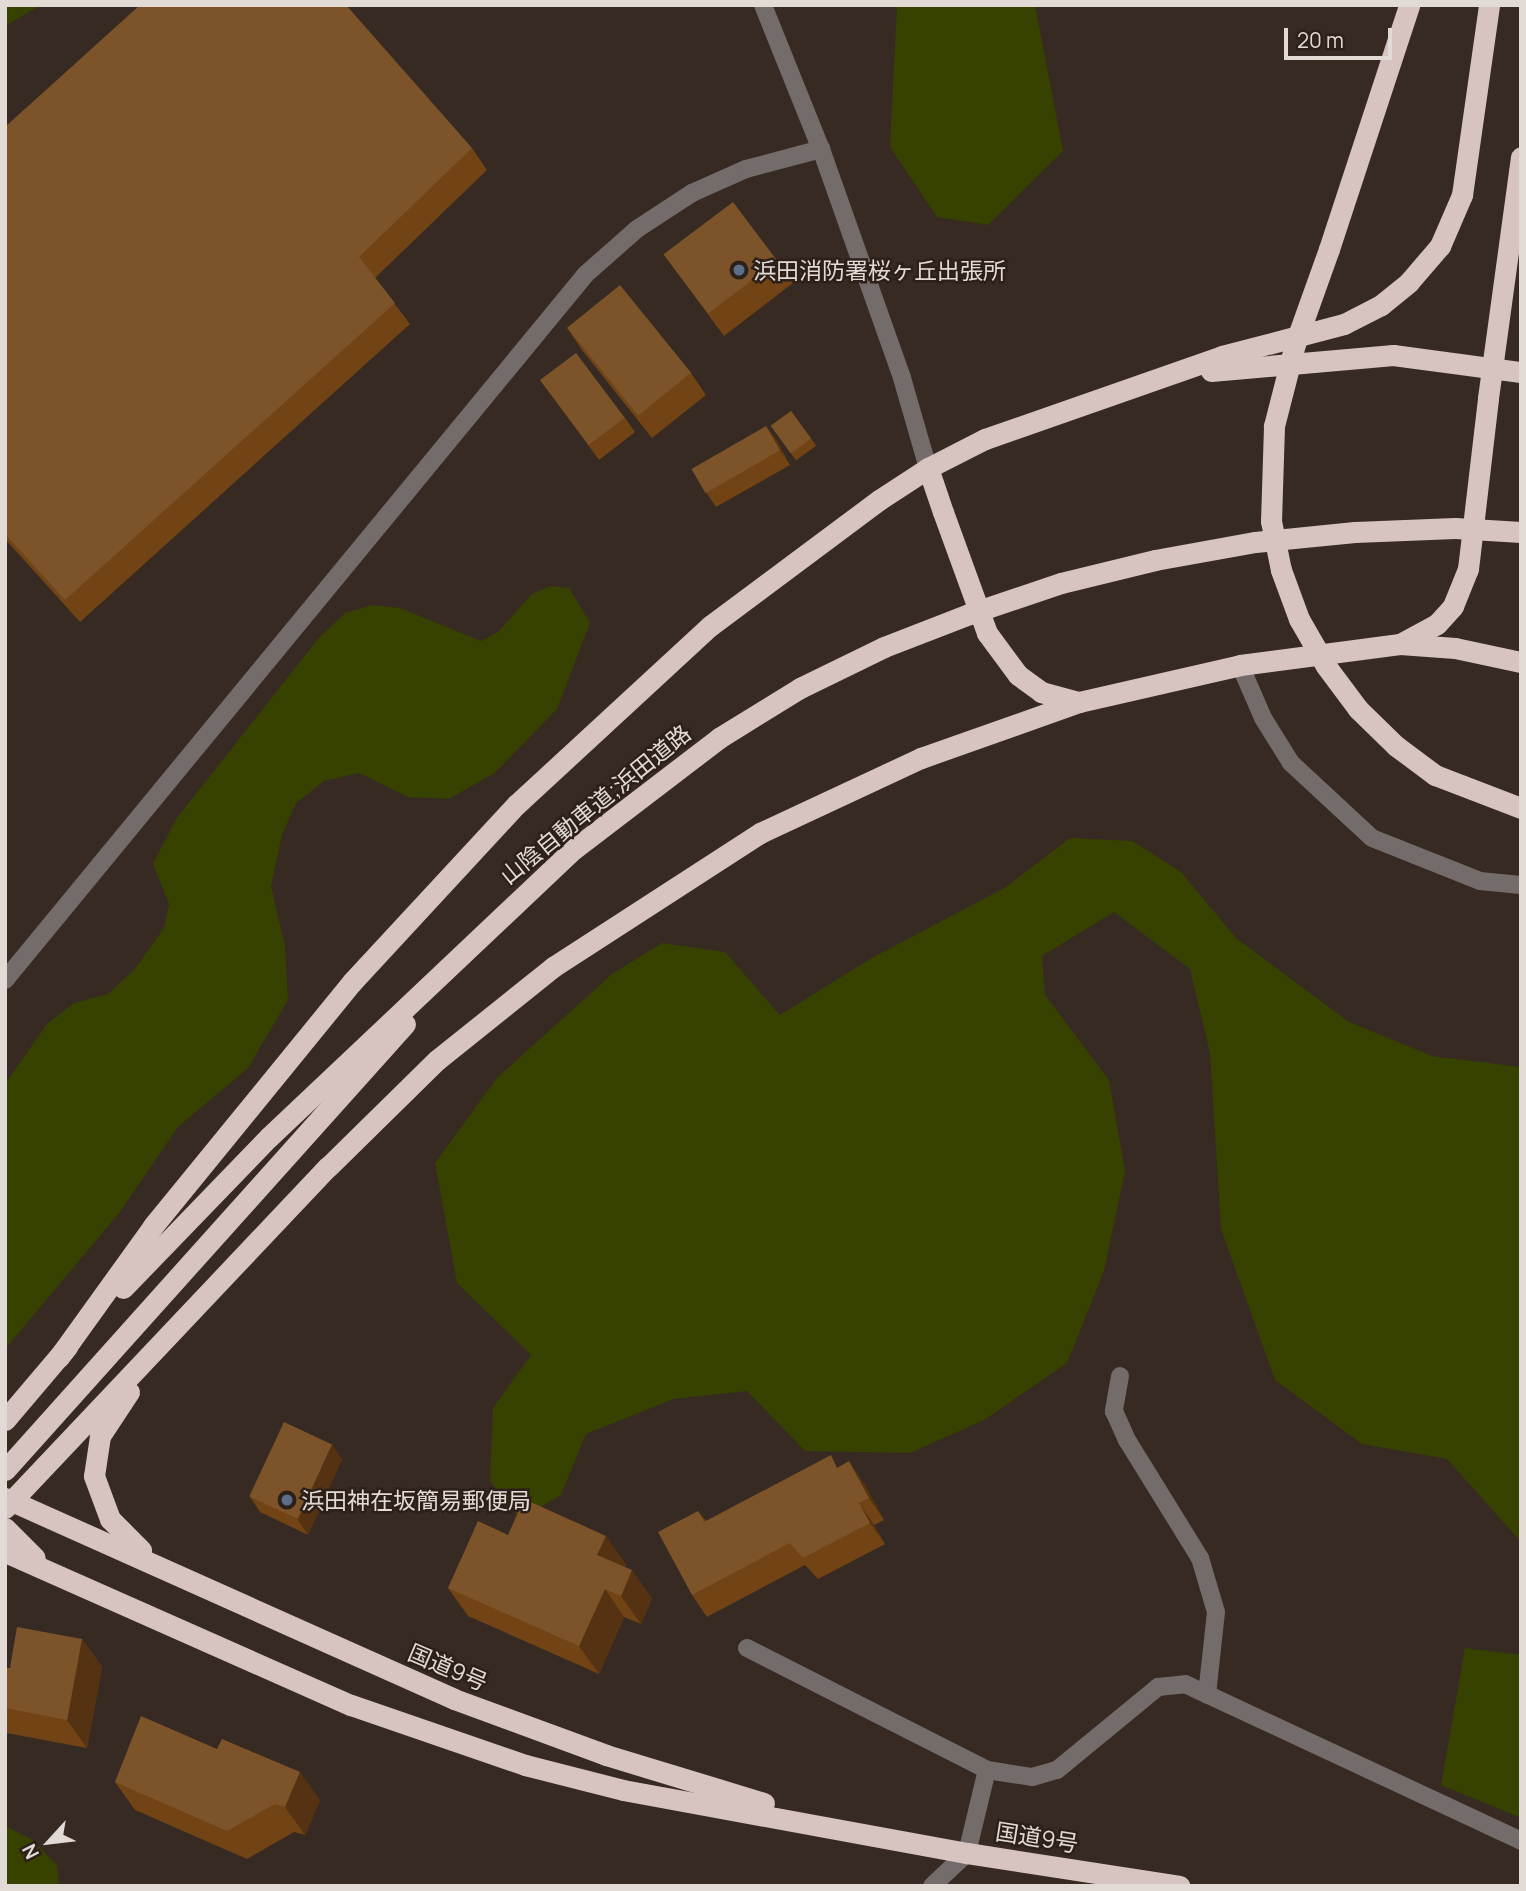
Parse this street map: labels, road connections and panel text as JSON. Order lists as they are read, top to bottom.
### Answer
{
  "streets": {
    "highway": ["山陰自動車道;浜田道路", "国道9号"]
  },
  "places": ["浜田消防署桜ヶ丘出張所", "浜田神在坂簡易郵便局"],
  "scale_bar": "20 m",
  "north": "bottom left"
}
